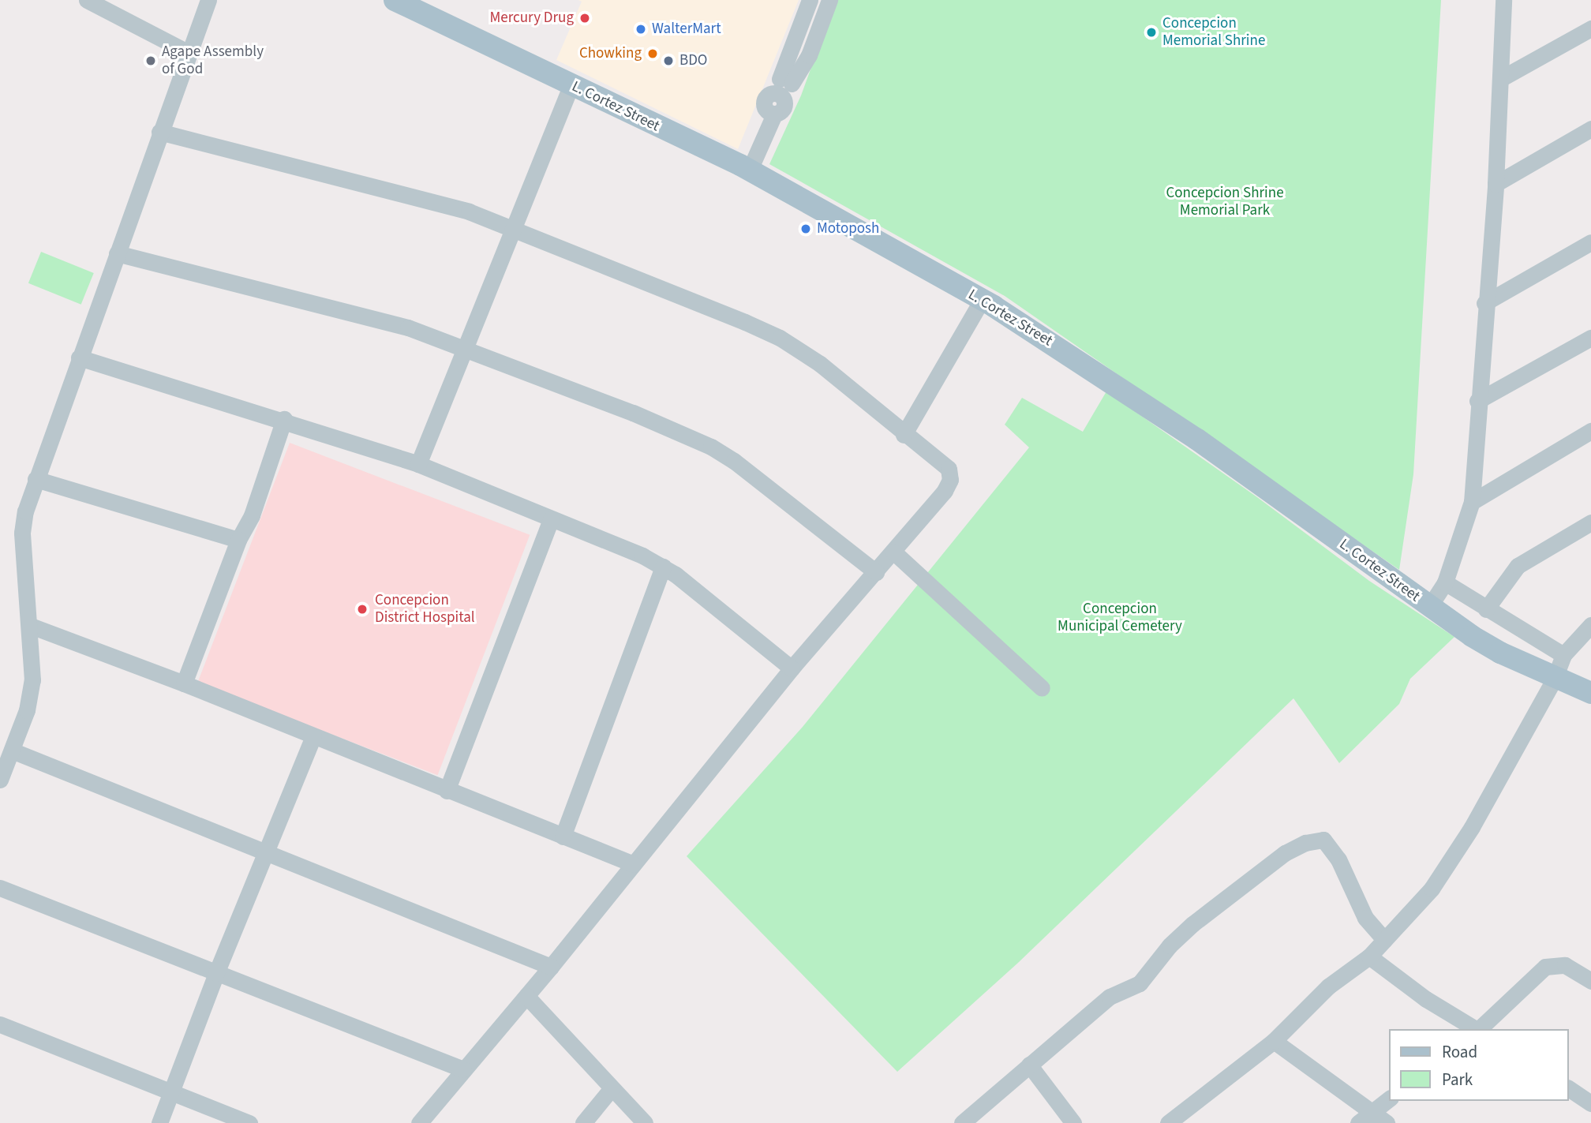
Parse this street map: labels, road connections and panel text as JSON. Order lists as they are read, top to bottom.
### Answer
{
  "streets": {
    "main road": ["L. Cortez Street"]
  },
  "parks": ["Concepcion Shrine Memorial Park", "Concepcion Municipal Cemetery"],
  "places": [
    "Mercury Drug",
    "WalterMart",
    "Concepcion Memorial Shrine",
    "Chowking",
    "Agape Assembly of God",
    "BDO",
    "Motoposh",
    "Concepcion District Hospital"
  ],
  "legend": ["Road", "Park"]
}
